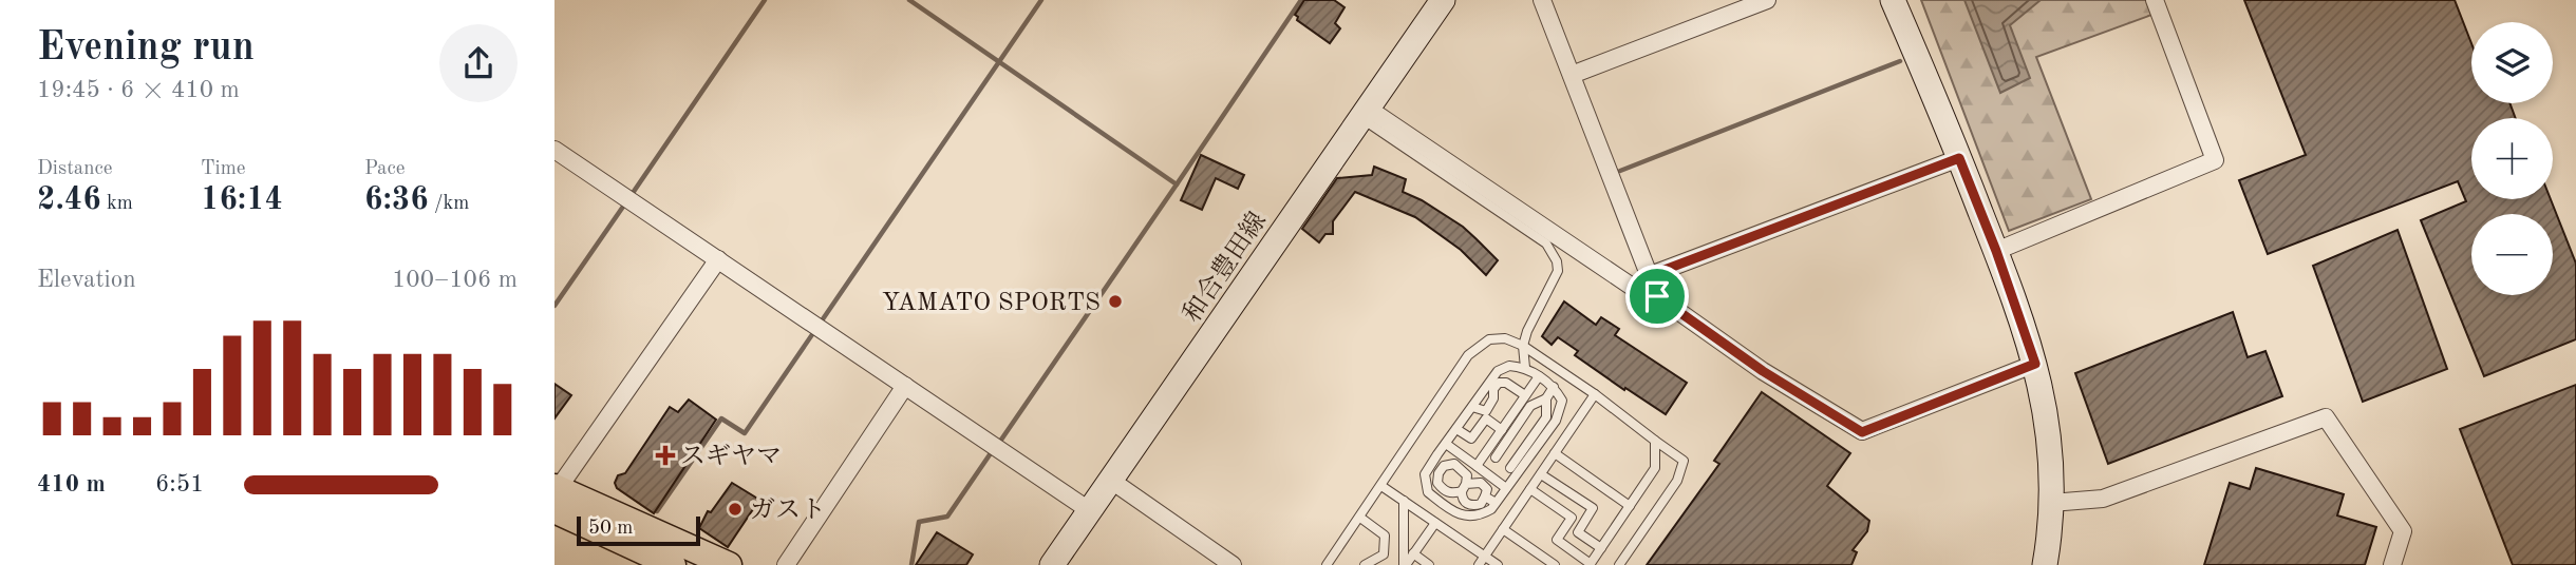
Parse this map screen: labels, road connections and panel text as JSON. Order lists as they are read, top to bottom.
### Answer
{
  "streets": {
    "main road": ["和合豊田線"]
  },
  "places": {
    "other": ["YAMATO SPORTS", "ガスト"],
    "health": ["スギヤマ"]
  },
  "scale_bar": "50 m",
  "page": {
    "heading": ["Evening run", "19:45 · 6 × 410 m"],
    "map_buttons": ["+", "−"],
    "stats": [
      ["Distance", "2.46 km"],
      ["Time", "16:14"],
      ["Pace", "6:36 /km"]
    ],
    "chart": ["Elevation", "100–106 m"],
    "list": [
      {
        "name": "410 m",
        "note": "6:51"
      }
    ],
    "scale": "50 m"
  }
}
